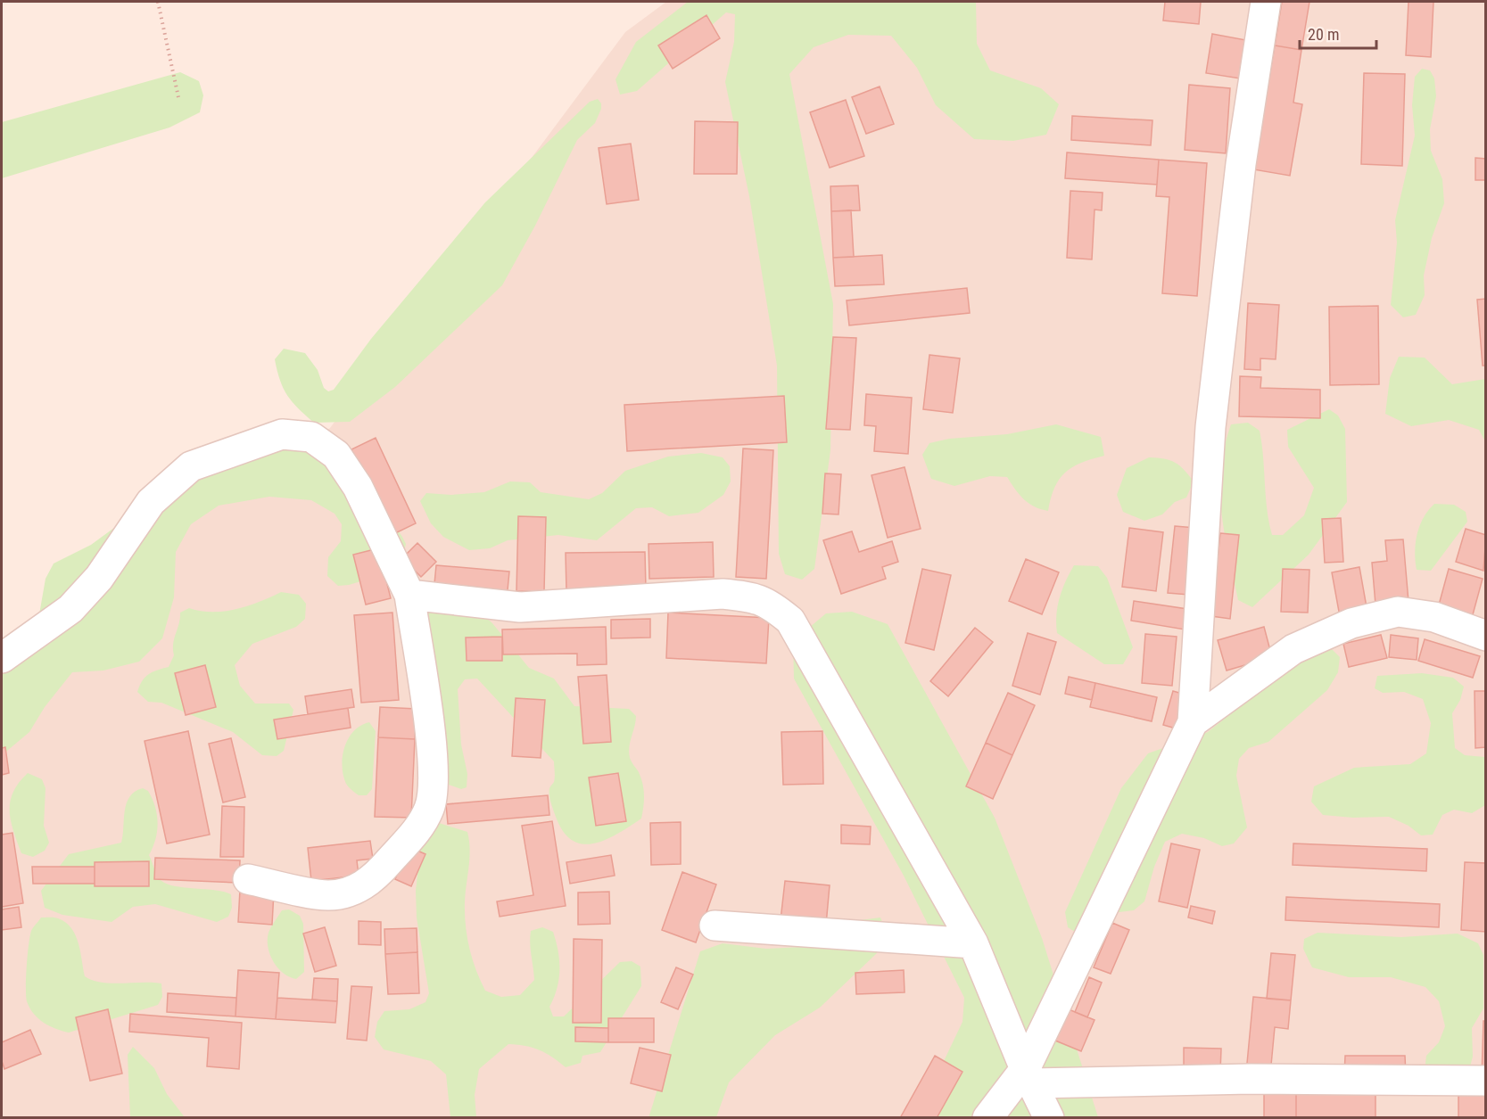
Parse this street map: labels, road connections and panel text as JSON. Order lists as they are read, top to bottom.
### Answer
{
  "scale_bar": "20 m"
}
